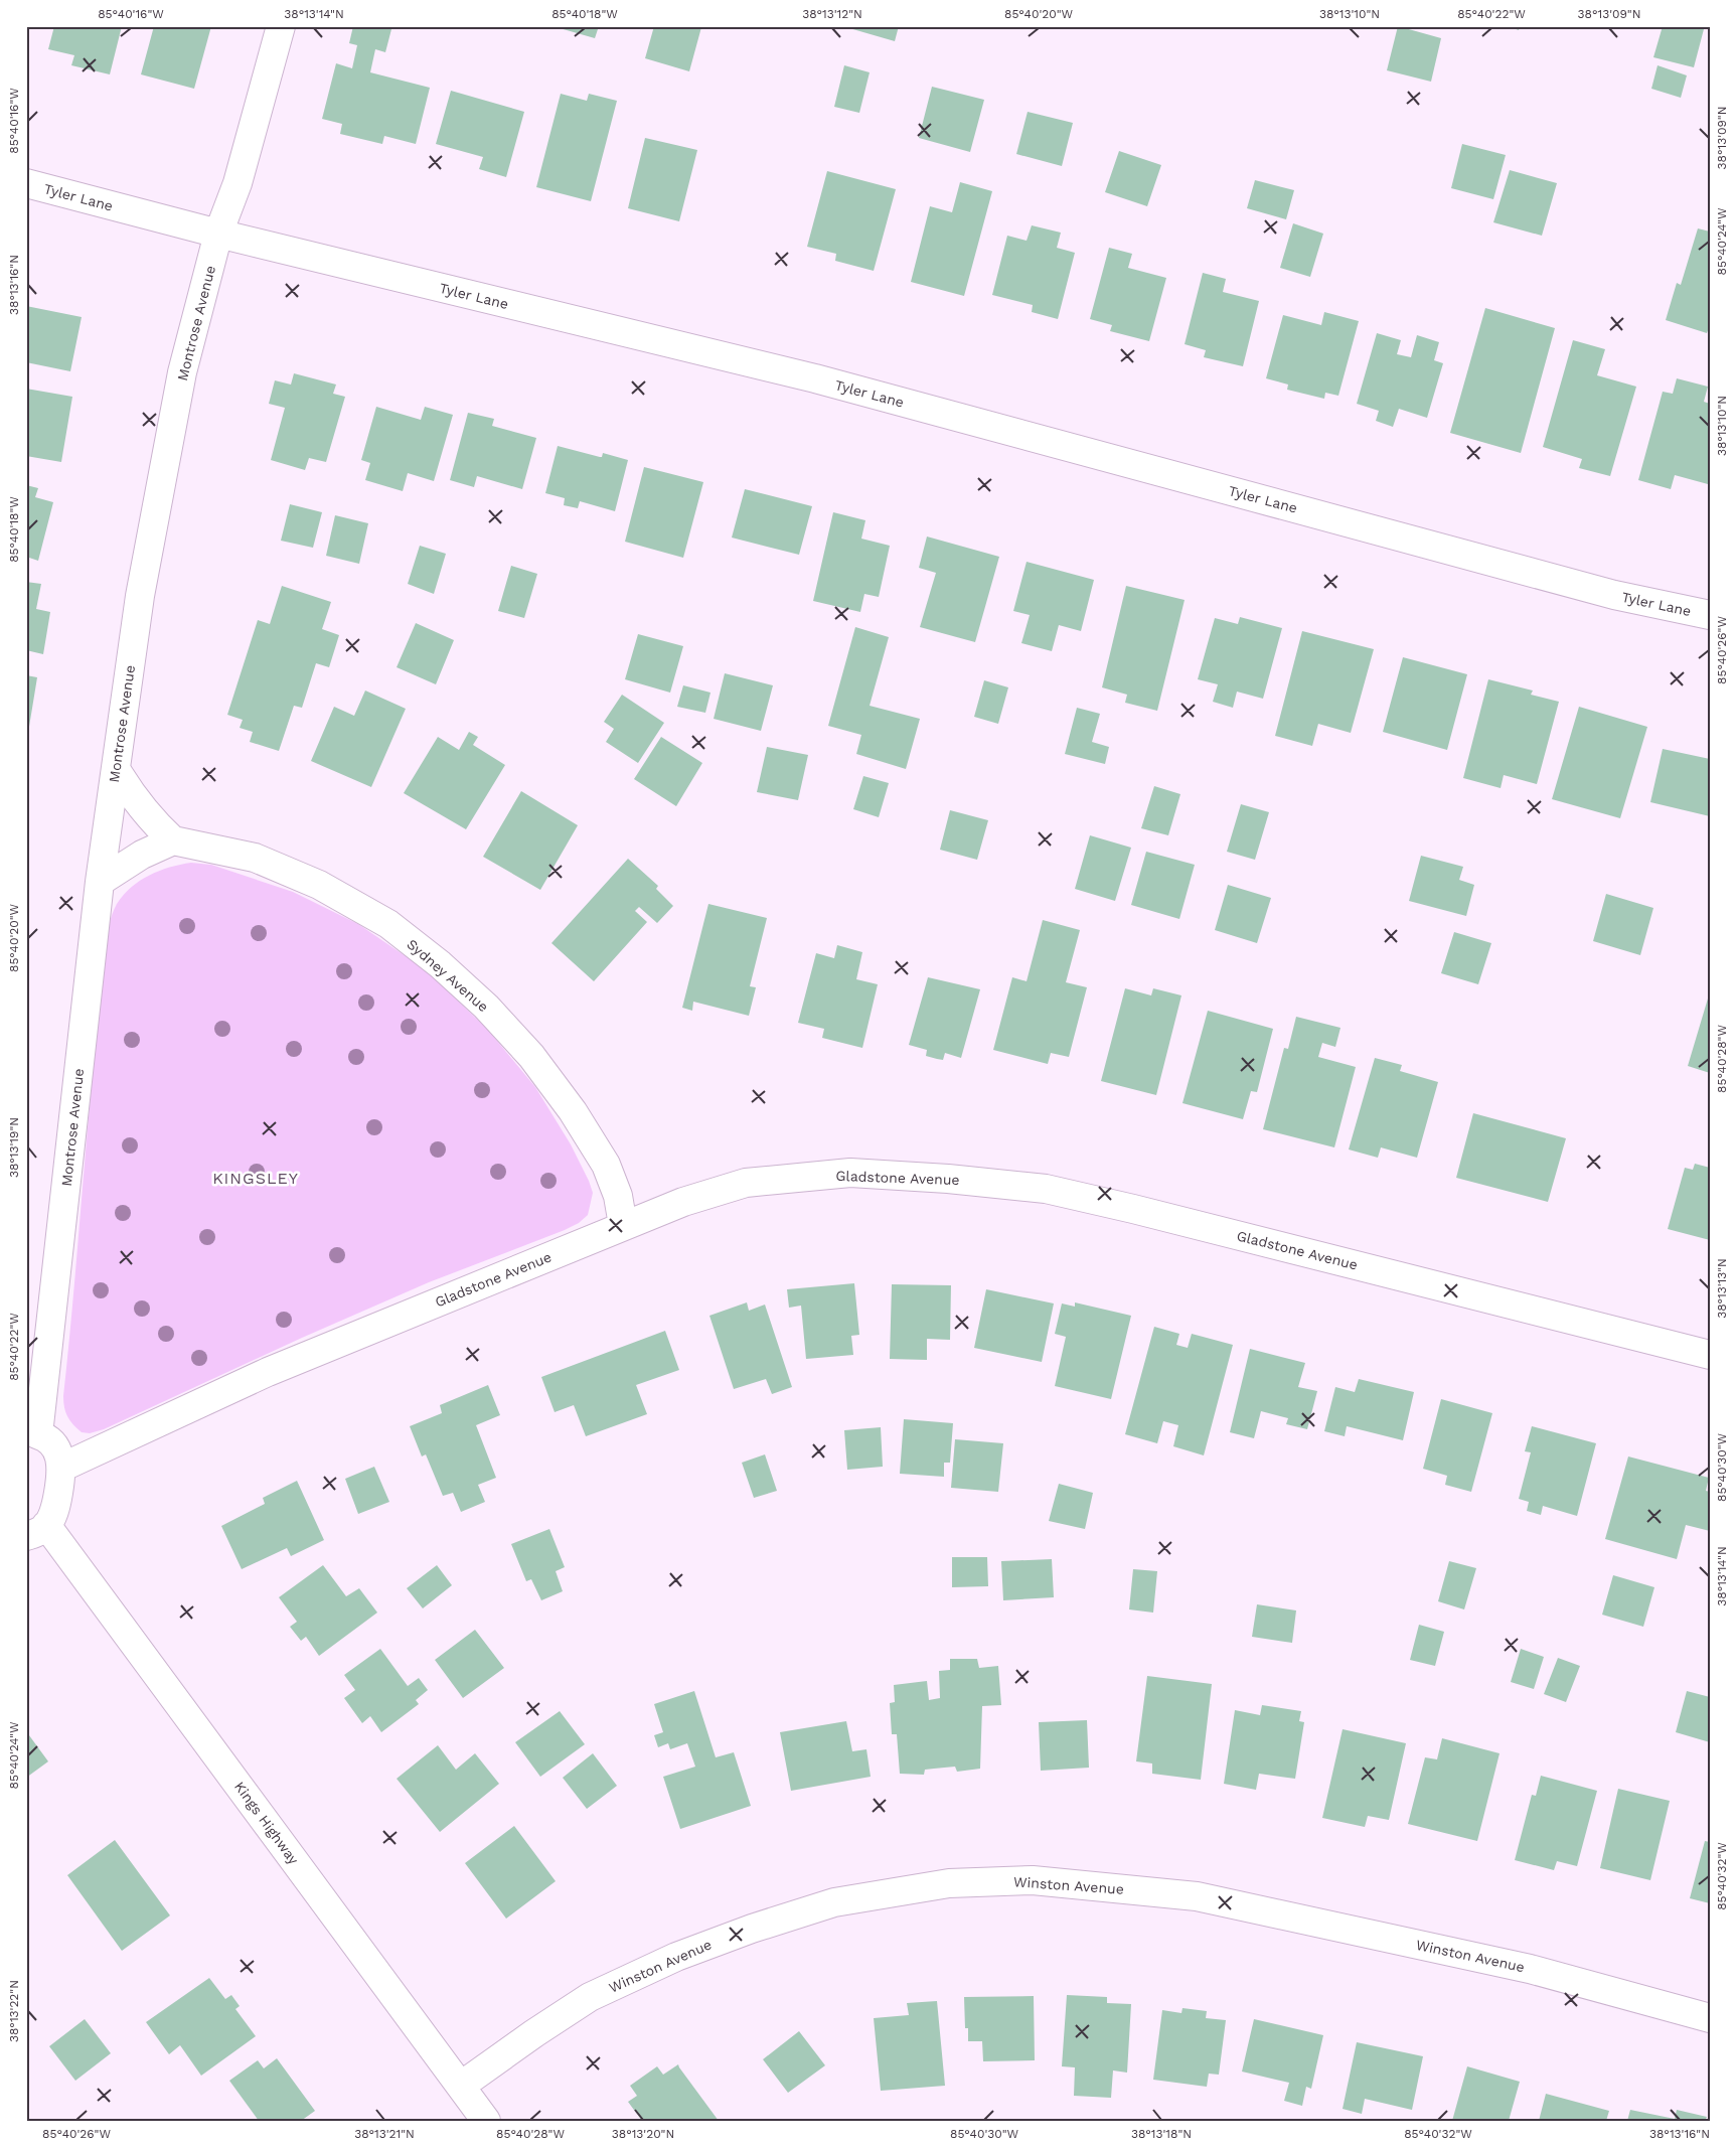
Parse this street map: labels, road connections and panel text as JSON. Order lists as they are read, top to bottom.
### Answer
{
  "streets": {
    "street": [
      "Tyler Lane",
      "Montrose Avenue",
      "Sydney Avenue",
      "Gladstone Avenue",
      "Kings Highway",
      "Winston Avenue"
    ]
  },
  "crossings": [
    ["Tyler Lane", "Montrose Avenue"],
    ["Sydney Avenue", "Gladstone Avenue"],
    ["Kings Highway", "Winston Avenue"]
  ],
  "districts": ["KINGSLEY"],
  "coordinates": [
    "85°40'16\"W",
    "38°13'14\"N",
    "85°40'18\"W",
    "38°13'12\"N",
    "85°40'20\"W",
    "38°13'10\"N",
    "85°40'22\"W",
    "38°13'09\"N",
    "85°40'24\"W",
    "38°13'16\"N",
    "85°40'26\"W",
    "85°40'28\"W",
    "38°13'19\"N",
    "38°13'13\"N",
    "85°40'30\"W",
    "85°40'32\"W",
    "38°13'22\"N",
    "38°13'21\"N",
    "38°13'20\"N",
    "38°13'18\"N"
  ]
}
